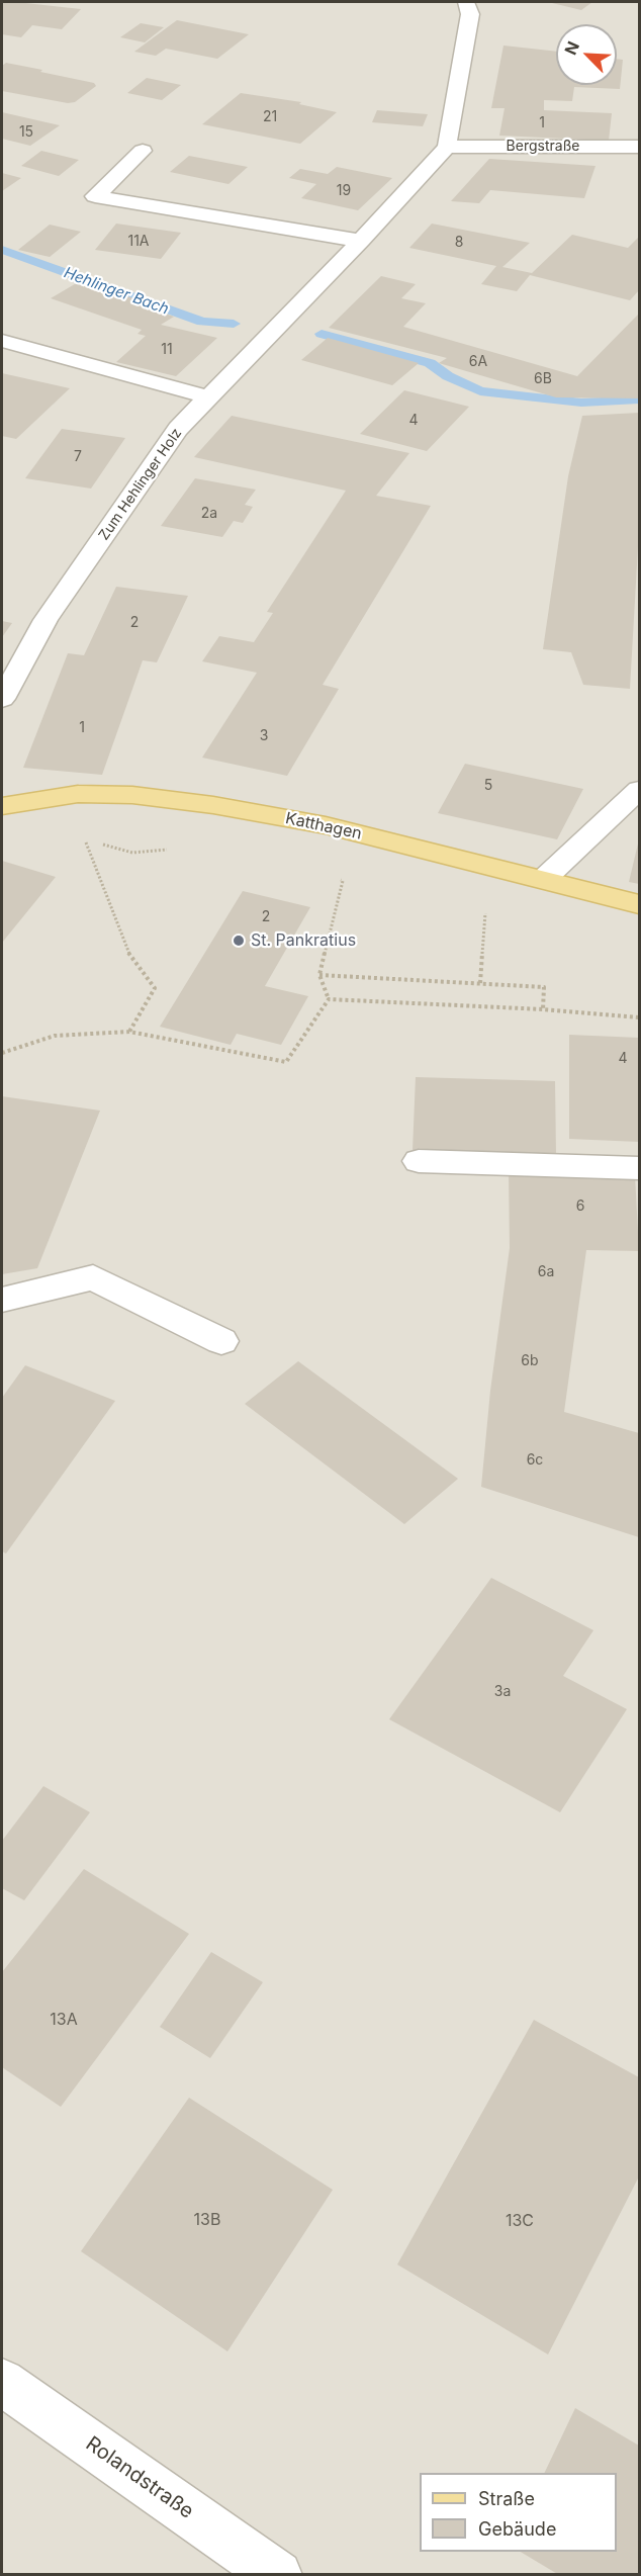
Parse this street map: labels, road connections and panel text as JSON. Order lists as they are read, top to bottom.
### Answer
{
  "streets": {
    "main road": ["Katthagen"],
    "street": ["Bergstraße", "Zum Hehlinger Holz", "Rolandstraße"]
  },
  "crossings": [
    ["Bergstraße", "Zum Hehlinger Holz"]
  ],
  "water": ["Hehlinger Bach"],
  "places": ["St. Pankratius"],
  "house_numbers": [
    "21",
    "1",
    "15",
    "19",
    "11A",
    "8",
    "11",
    "6A",
    "6B",
    "4",
    "7",
    "2a",
    "2",
    "1",
    "3",
    "5",
    "2",
    "4",
    "6",
    "6a",
    "6b",
    "6c",
    "3a",
    "13A",
    "13B",
    "13C"
  ],
  "legend": ["Straße", "Gebäude"],
  "north": "top left"
}
